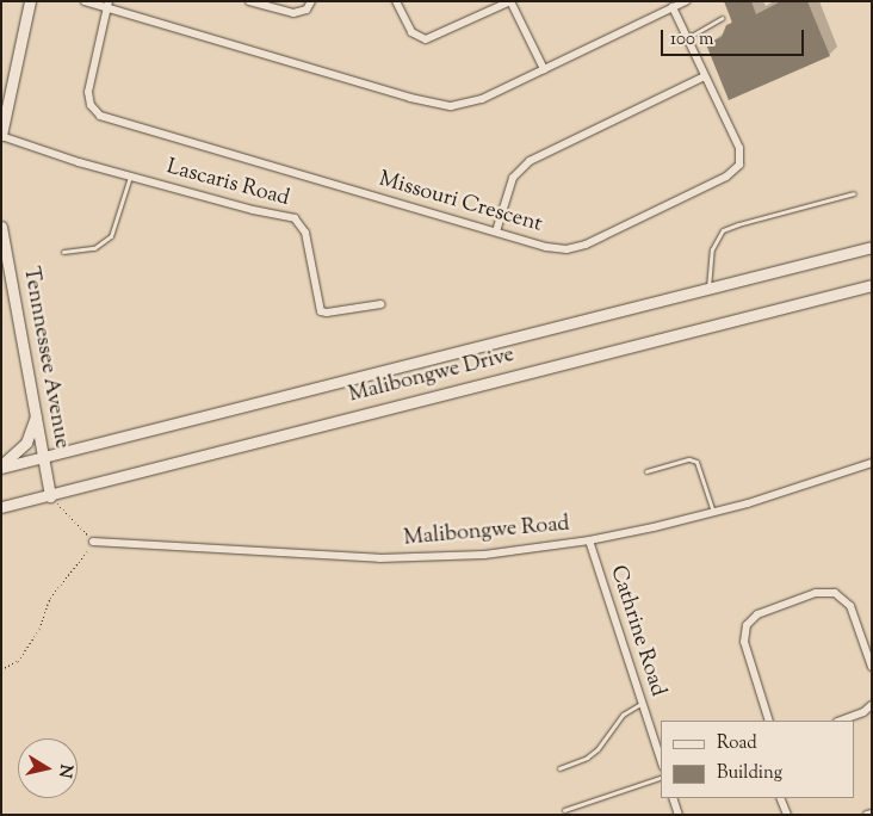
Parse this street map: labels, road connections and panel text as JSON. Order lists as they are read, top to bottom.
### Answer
{
  "streets": {
    "main road": ["Tennnessee Avenue", "Malibongwe Drive"],
    "street": [
      "Lascaris Road",
      "Missouri Crescent",
      "Malibongwe Road",
      "Cathrine Road"
    ]
  },
  "crossings": [
    ["Tennnessee Avenue", "Malibongwe Drive"],
    ["Malibongwe Road", "Cathrine Road"]
  ],
  "legend": ["Road", "Building"],
  "scale_bar": "100 m",
  "north": "right"
}
